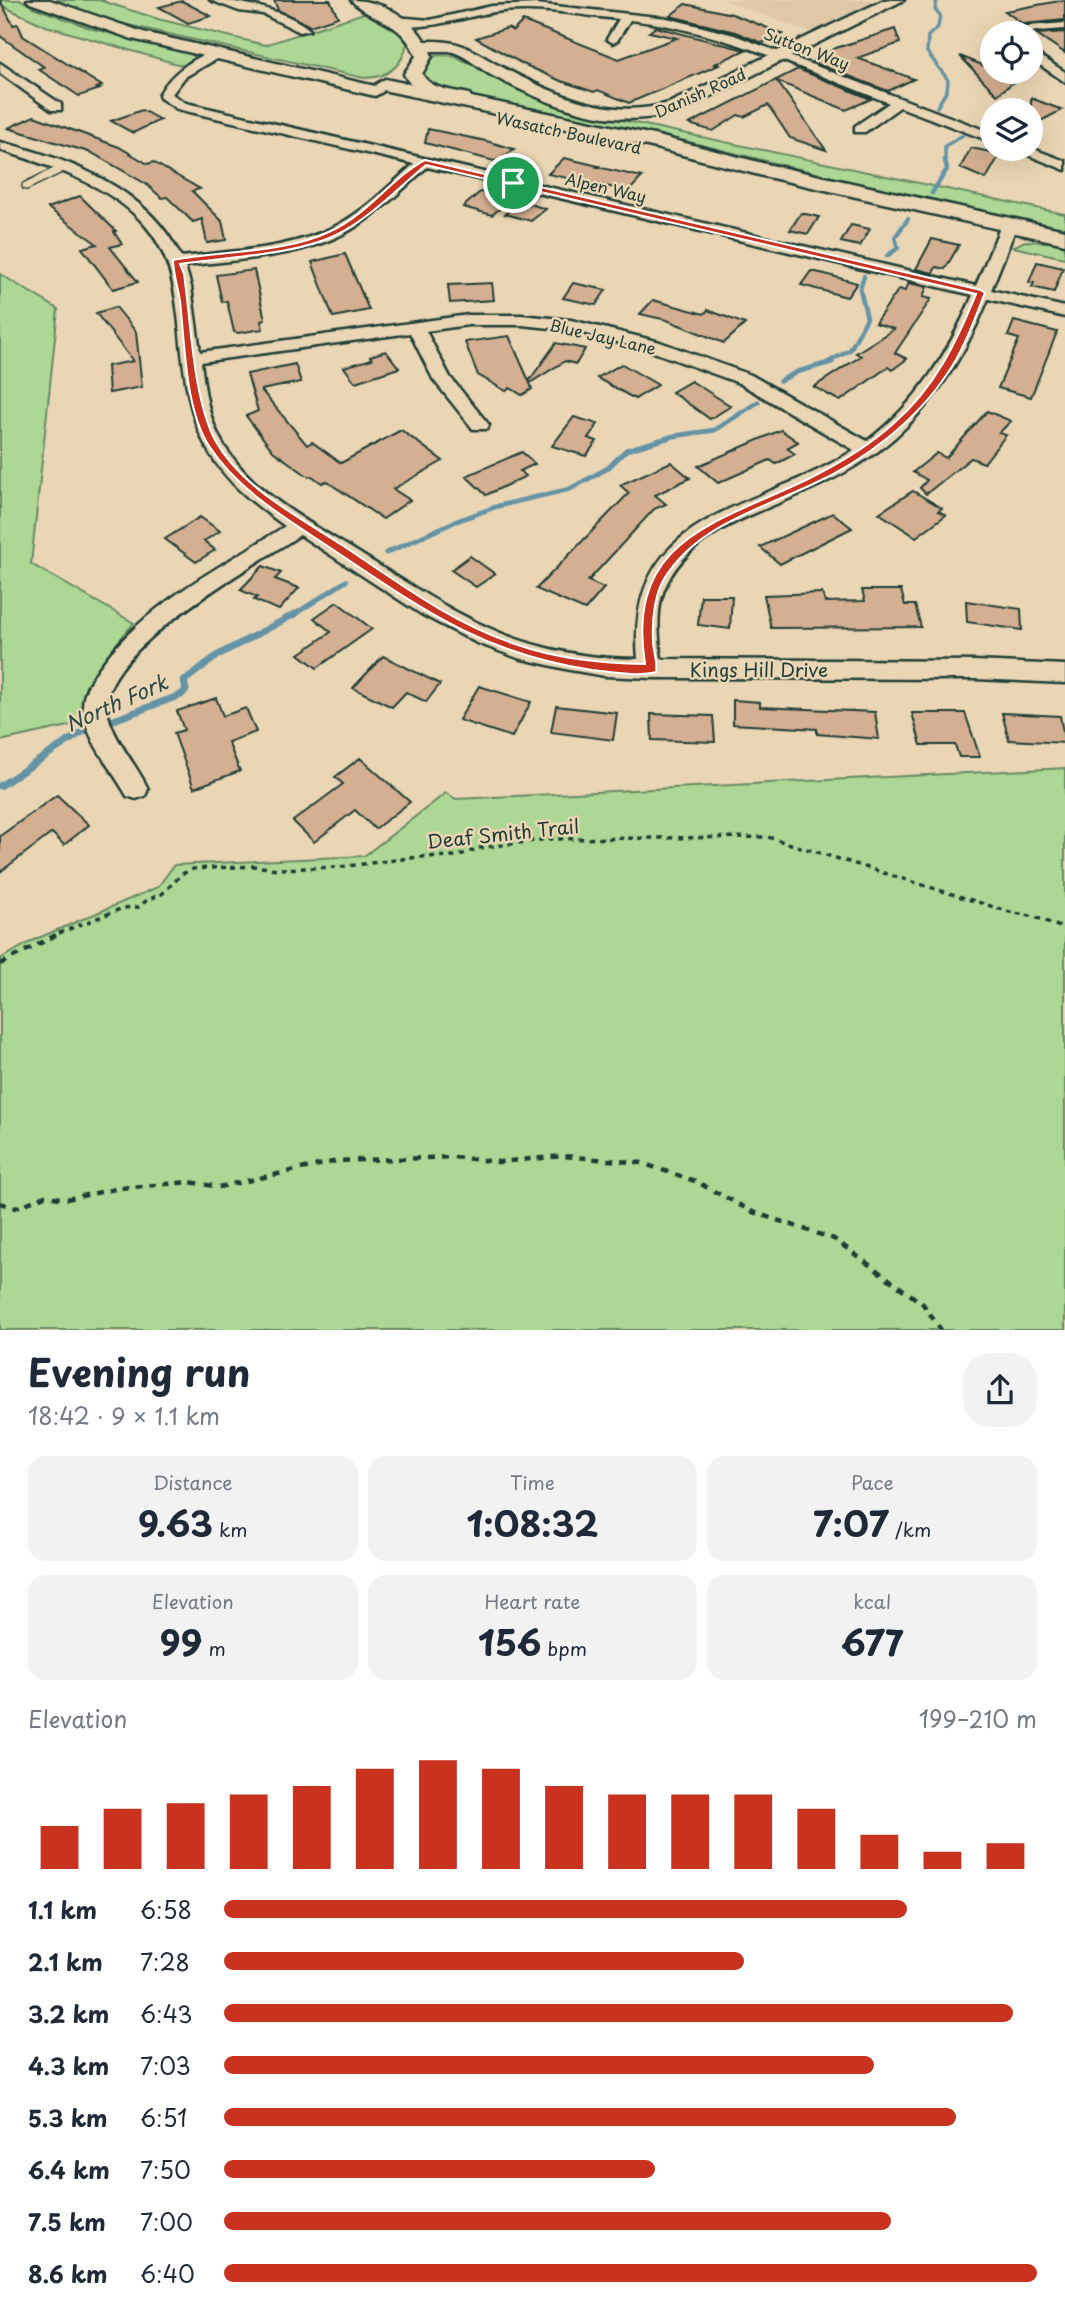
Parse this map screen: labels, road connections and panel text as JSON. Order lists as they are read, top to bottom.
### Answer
{
  "streets": {
    "main road": ["Danish Road", "Wasatch Boulevard"],
    "street": [
      "Sutton Way",
      "Alpen Way",
      "Blue Jay Lane",
      "Kings Hill Drive"
    ],
    "path": ["Deaf Smith Trail"]
  },
  "crossings": [
    ["Sutton Way", "Danish Road"],
    ["Danish Road", "Wasatch Boulevard"],
    ["Blue Jay Lane", "Kings Hill Drive"]
  ],
  "water": ["North Fork"],
  "page": {
    "heading": ["Evening run", "18:42 · 9 × 1.1 km"],
    "stats": [
      ["Distance", "9.63 km"],
      ["Time", "1:08:32"],
      ["Pace", "7:07 /km"],
      ["Elevation", "99 m"],
      ["Heart rate", "156 bpm"],
      ["kcal", "677"]
    ],
    "chart": ["Elevation", "199–210 m"],
    "list": [
      {
        "name": "1.1 km",
        "note": "6:58"
      },
      {
        "name": "2.1 km",
        "note": "7:28"
      },
      {
        "name": "3.2 km",
        "note": "6:43"
      },
      {
        "name": "4.3 km",
        "note": "7:03"
      },
      {
        "name": "5.3 km",
        "note": "6:51"
      },
      {
        "name": "6.4 km",
        "note": "7:50"
      },
      {
        "name": "7.5 km",
        "note": "7:00"
      },
      {
        "name": "8.6 km",
        "note": "6:40"
      }
    ]
  }
}
